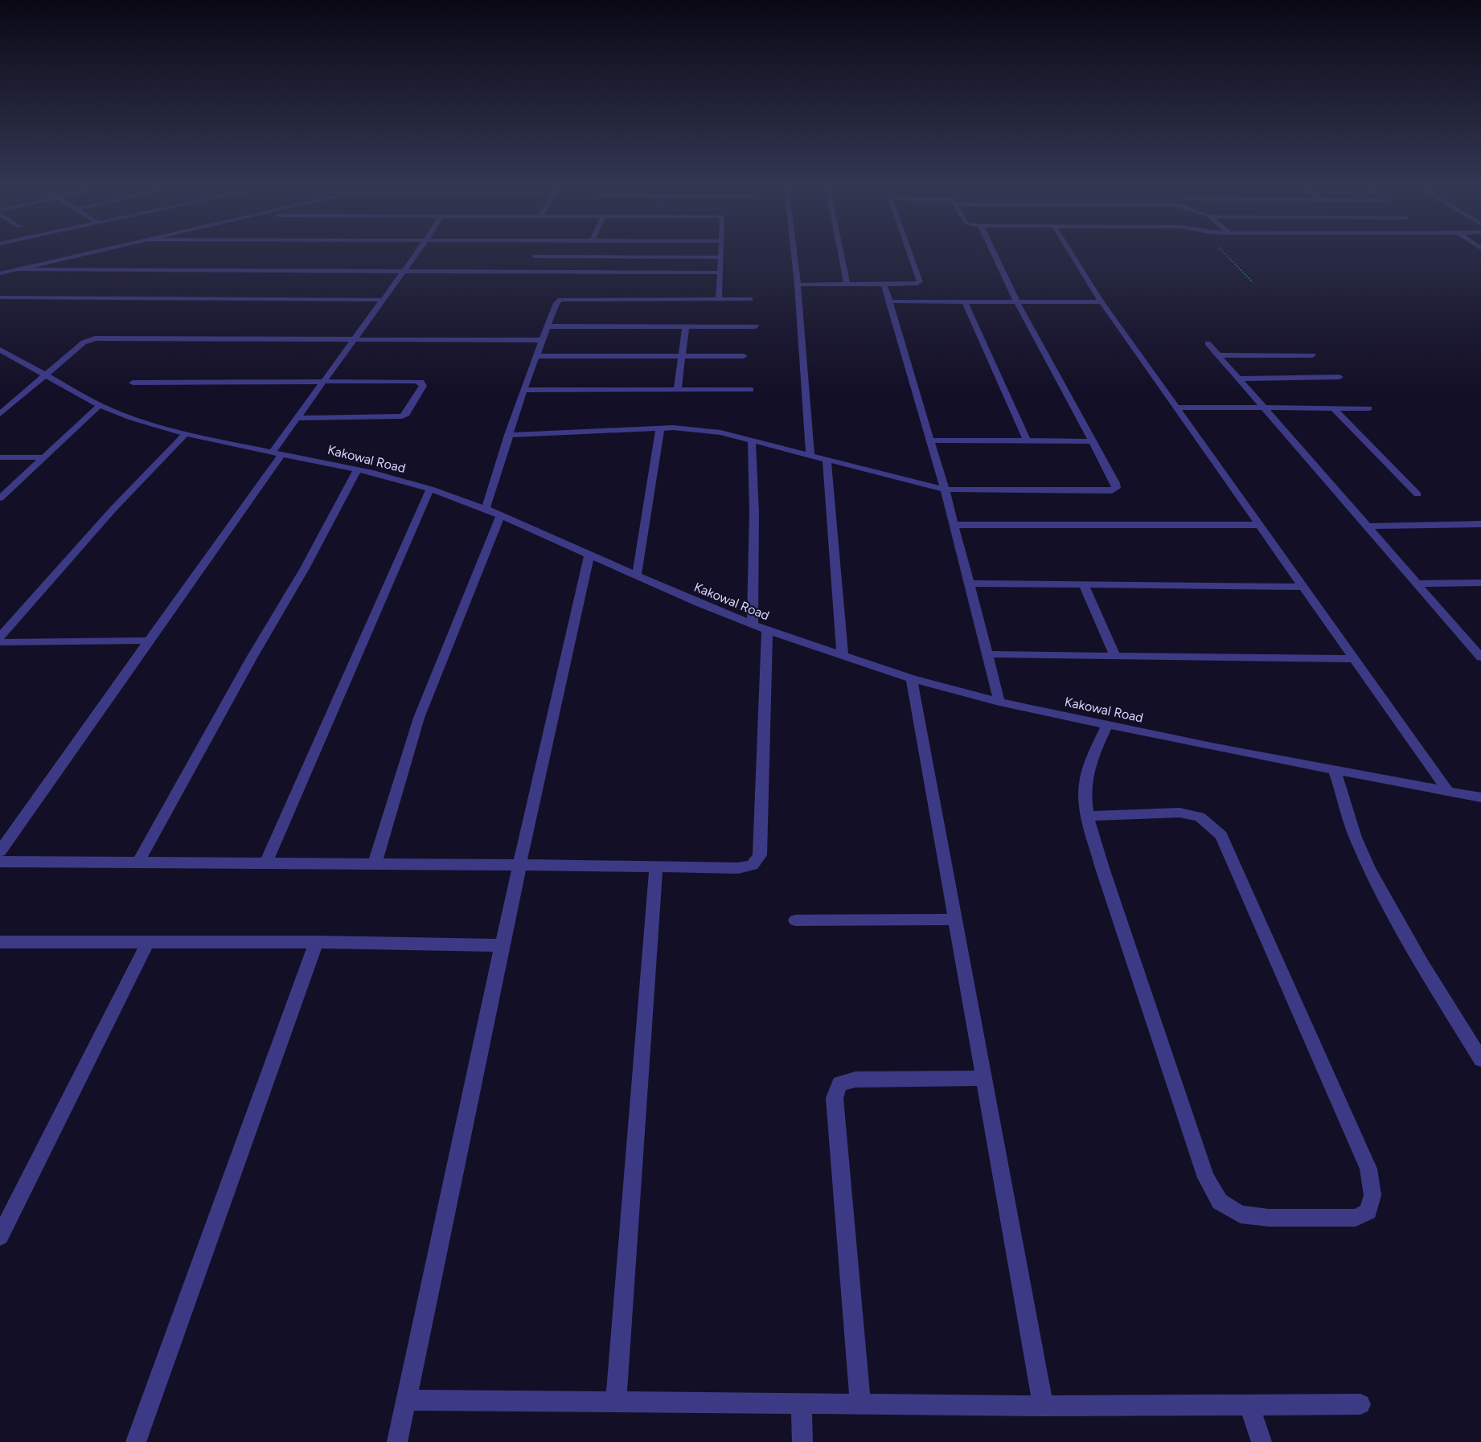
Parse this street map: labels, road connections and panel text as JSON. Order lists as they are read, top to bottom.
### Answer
{
  "streets": {
    "street": ["Kakowal Road"]
  }
}
